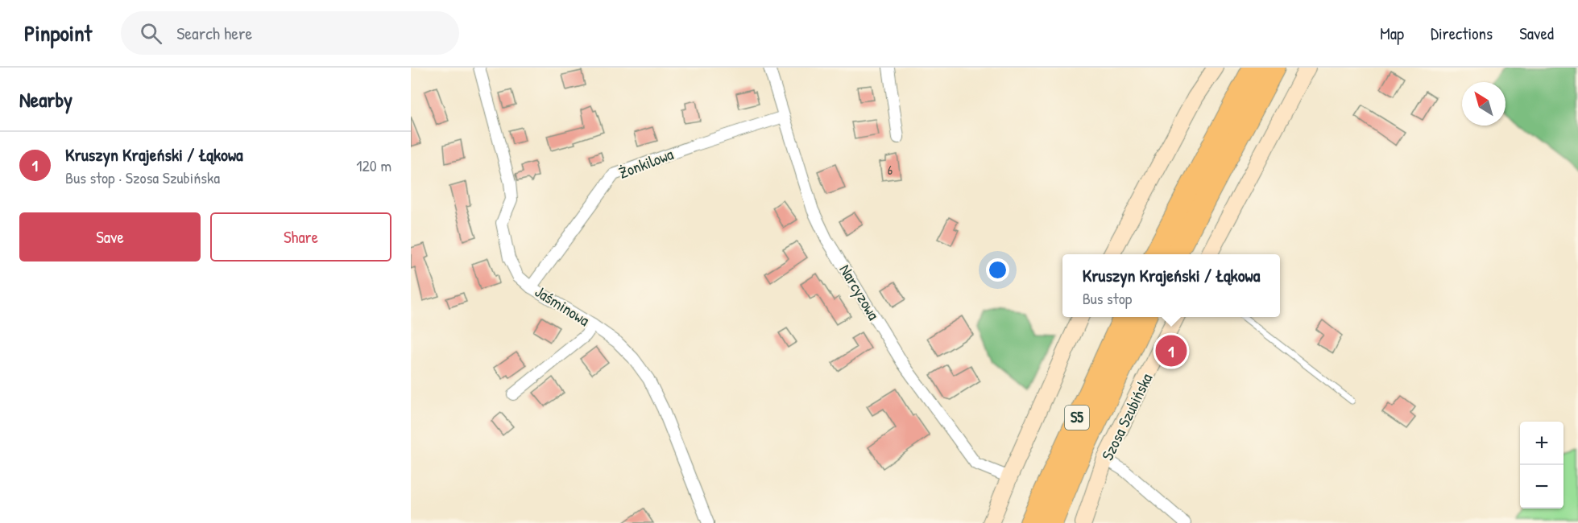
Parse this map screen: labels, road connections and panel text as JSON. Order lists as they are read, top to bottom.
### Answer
{
  "streets": {
    "highway": ["S5"],
    "street": [
      "Żonkilowa",
      "Narcyzowa",
      "Jaśminowa",
      "Szosa Szubińska"
    ]
  },
  "crossings": [
    ["Żonkilowa", "Narcyzowa"],
    ["Żonkilowa", "Jaśminowa"]
  ],
  "house_numbers": ["6"],
  "north": "top left",
  "page": {
    "header": "Pinpoint",
    "search": "Search here",
    "nav": ["Map", "Directions", "Saved"],
    "heading": "Nearby",
    "list": [
      {
        "mark": "1",
        "name": "Kruszyn Krajeński / Łąkowa",
        "note": "Bus stop · Szosa Szubińska",
        "value": "120 m"
      }
    ],
    "buttons": ["Save", "Share"],
    "popup": ["Kruszyn Krajeński / Łąkowa", "Bus stop"],
    "pins": "1",
    "map_buttons": ["+", "−"]
  }
}
